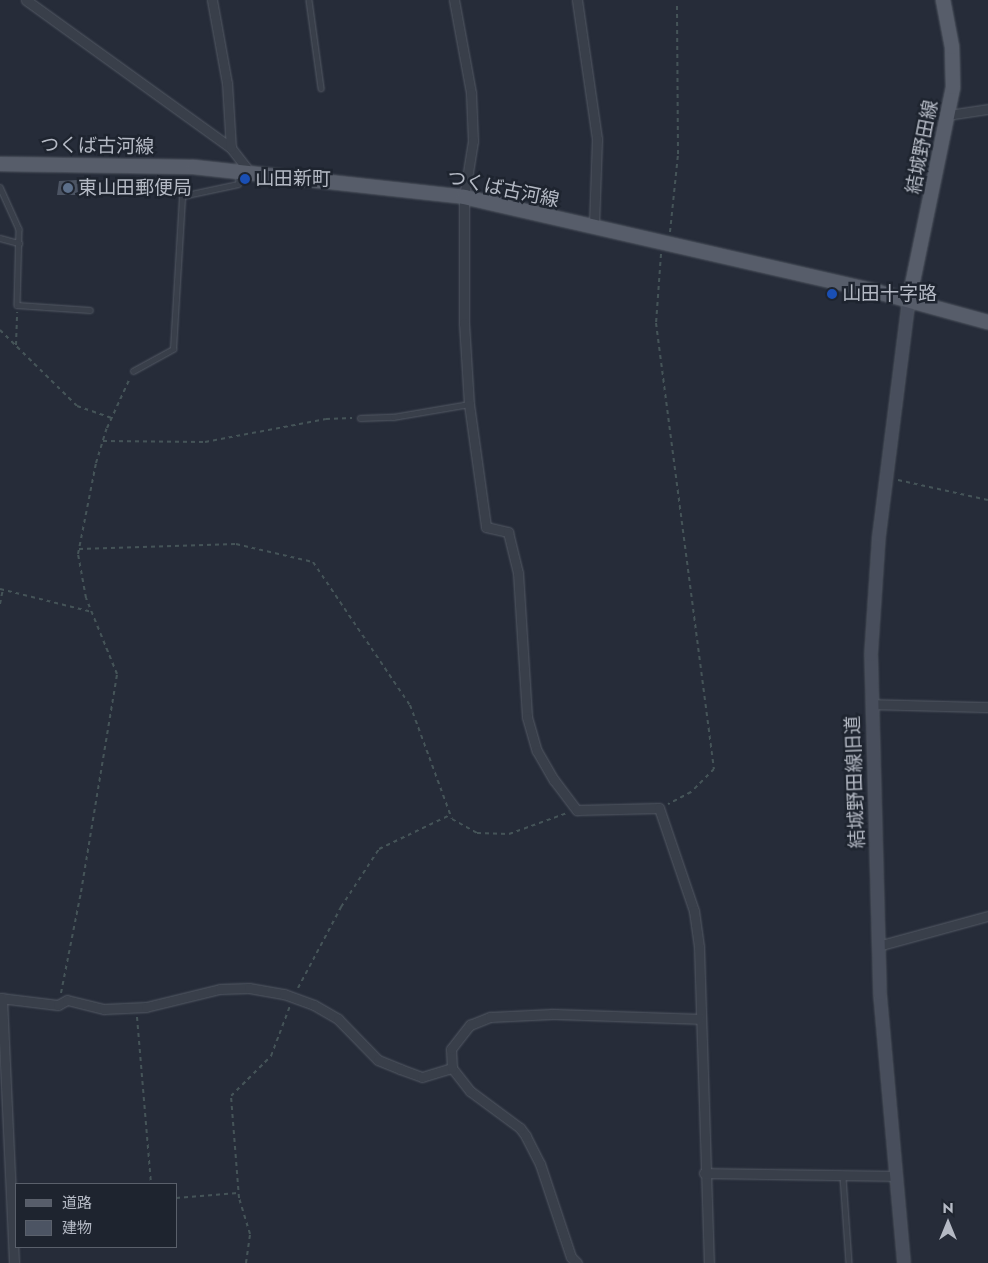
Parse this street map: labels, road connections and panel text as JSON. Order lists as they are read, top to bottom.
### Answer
{
  "streets": {
    "main road": ["つくば古河線", "結城野田線"],
    "street": ["結城野田線旧道"]
  },
  "crossings": [
    ["つくば古河線", "結城野田線"],
    ["つくば古河線", "結城野田線旧道"],
    ["結城野田線", "結城野田線旧道"]
  ],
  "places": ["山田新町", "東山田郵便局", "山田十字路"],
  "legend": ["道路", "建物"],
  "north": "top"
}
